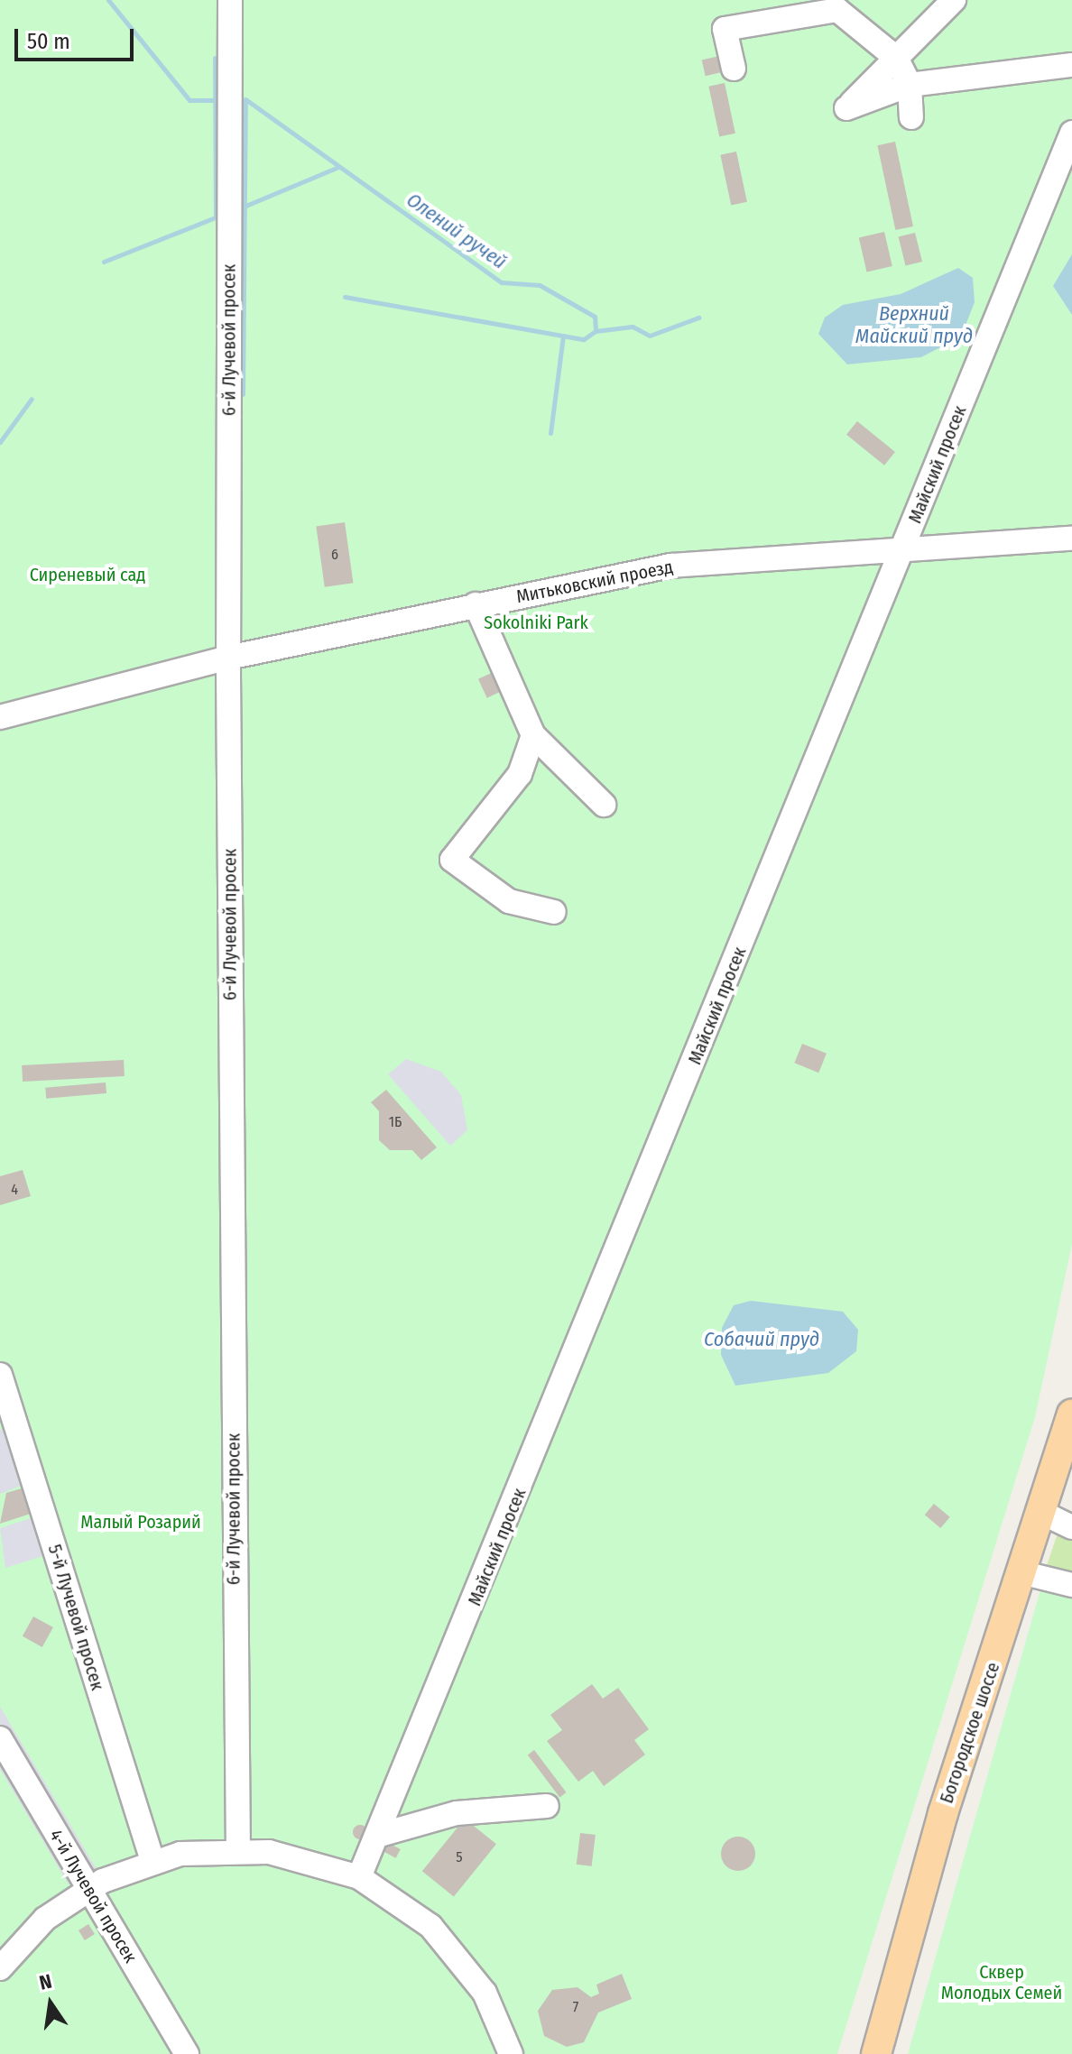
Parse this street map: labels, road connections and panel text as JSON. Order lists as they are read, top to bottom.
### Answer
{
  "streets": {
    "main road": ["Богородское шоссе"],
    "street": [
      "6-й Лучевой просек",
      "Майский просек",
      "Митьковский проезд",
      "5-й Лучевой просек",
      "4-й Лучевой просек"
    ]
  },
  "crossings": [
    ["6-й Лучевой просек", "Митьковский проезд"],
    ["Майский просек", "Митьковский проезд"]
  ],
  "water": ["Олений ручей", "Верхний Майский пруд", "Собачий пруд"],
  "parks": [
    "Сиреневый сад",
    "Sokolniki Park",
    "Малый Розарий",
    "Сквер Молодых Семей"
  ],
  "house_numbers": [
    "6",
    "1Б",
    "4",
    "5",
    "7"
  ],
  "scale_bar": "50 m",
  "north": "top"
}
